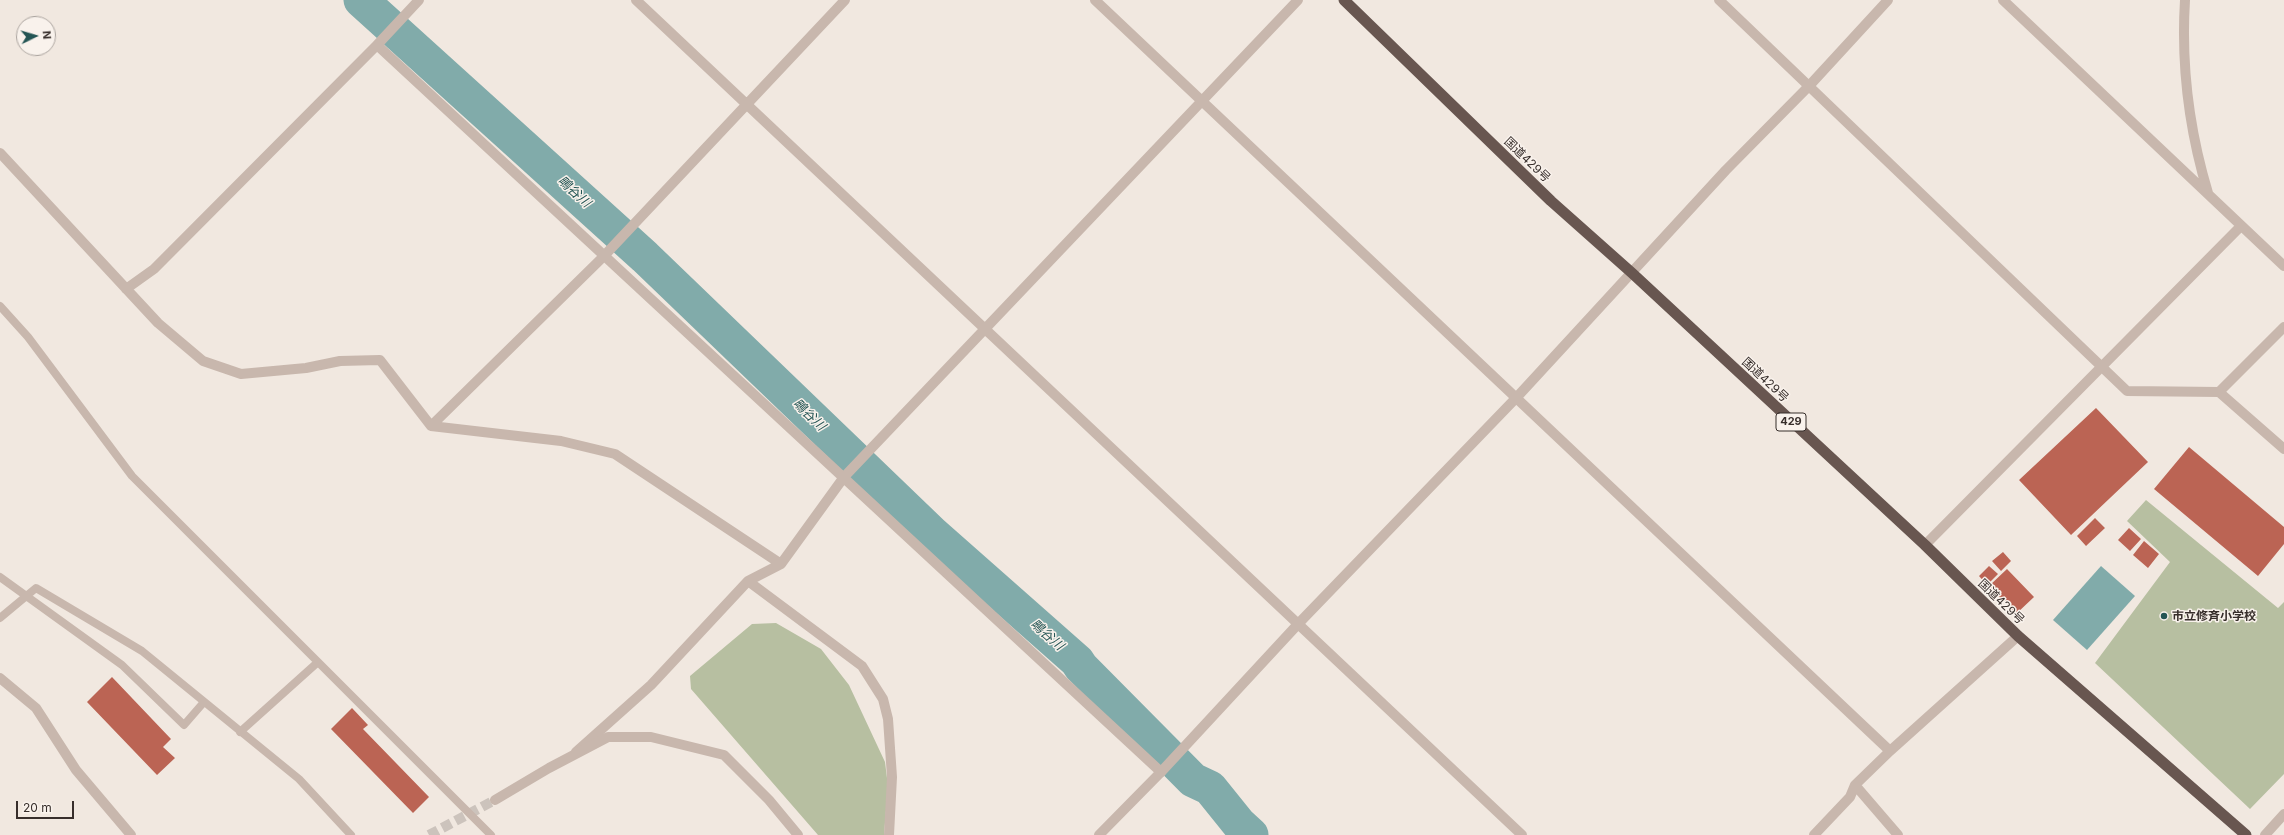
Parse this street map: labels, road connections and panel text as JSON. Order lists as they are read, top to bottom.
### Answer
{
  "streets": {
    "highway": ["国道429号", "429"]
  },
  "water": ["鴫谷川"],
  "places": ["市立修斉小学校"],
  "scale_bar": "20 m",
  "north": "right"
}
